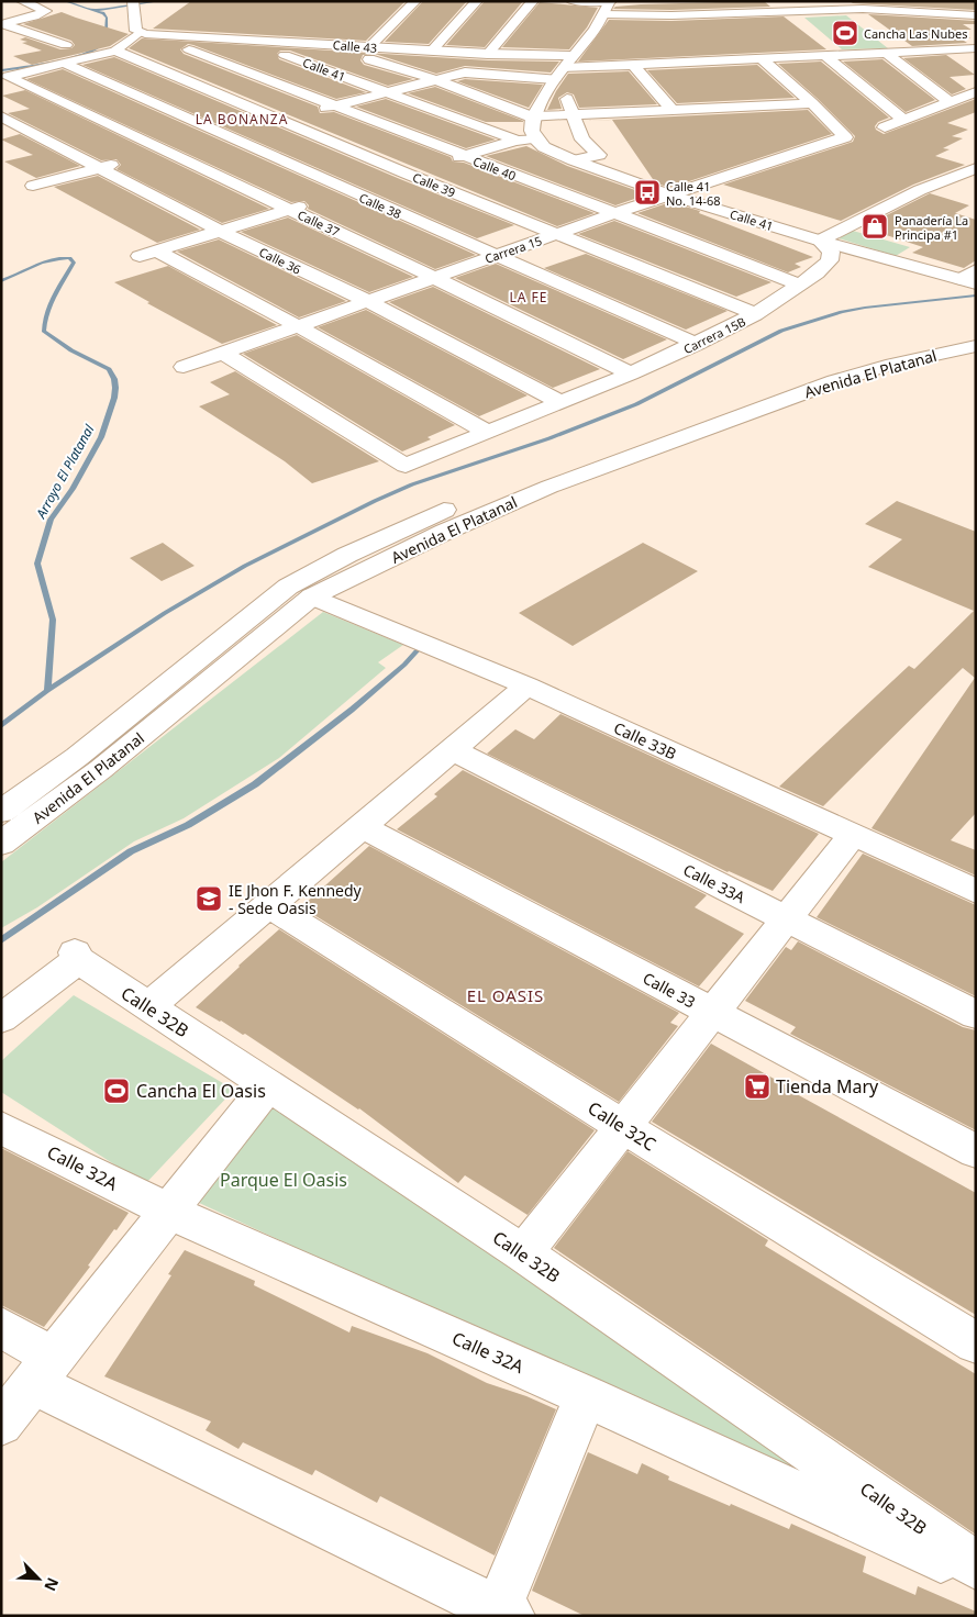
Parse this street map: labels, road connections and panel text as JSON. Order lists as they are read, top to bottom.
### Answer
{
  "streets": {
    "street": [
      "Calle 43",
      "Calle 41",
      "Calle 40",
      "Calle 39",
      "Calle 38",
      "Calle 37",
      "Carrera 15",
      "Calle 36",
      "Carrera 15B",
      "Avenida El Platanal",
      "Calle 33B",
      "Calle 33A",
      "Calle 33",
      "Calle 32B",
      "Calle 32C",
      "Calle 32A"
    ]
  },
  "crossings": [
    ["Calle 41", "Carrera 15"],
    ["Calle 41", "Carrera 15B"],
    ["Calle 40", "Carrera 15"],
    ["Calle 40", "Carrera 15B"],
    ["Calle 39", "Carrera 15"],
    ["Calle 39", "Carrera 15B"],
    ["Calle 38", "Calle 37"],
    ["Calle 38", "Carrera 15"],
    ["Calle 38", "Carrera 15B"],
    ["Calle 37", "Carrera 15"],
    ["Calle 37", "Carrera 15B"],
    ["Carrera 15", "Calle 36"],
    ["Carrera 15", "Carrera 15B"],
    ["Calle 36", "Carrera 15B"],
    ["Avenida El Platanal", "Calle 33B"]
  ],
  "districts": ["LA BONANZA", "LA FE", "EL OASIS"],
  "water": ["Arroyo El Platanal"],
  "parks": ["Parque El Oasis"],
  "places": {
    "sports": ["Cancha Las Nubes", "Cancha El Oasis"],
    "bus stop": ["Calle 41 No. 14-68"],
    "shop": ["Panadería La Principa #1"],
    "school or university": ["IE Jhon F. Kennedy - Sede Oasis"],
    "supermarket": ["Tienda Mary"]
  },
  "north": "bottom right"
}
